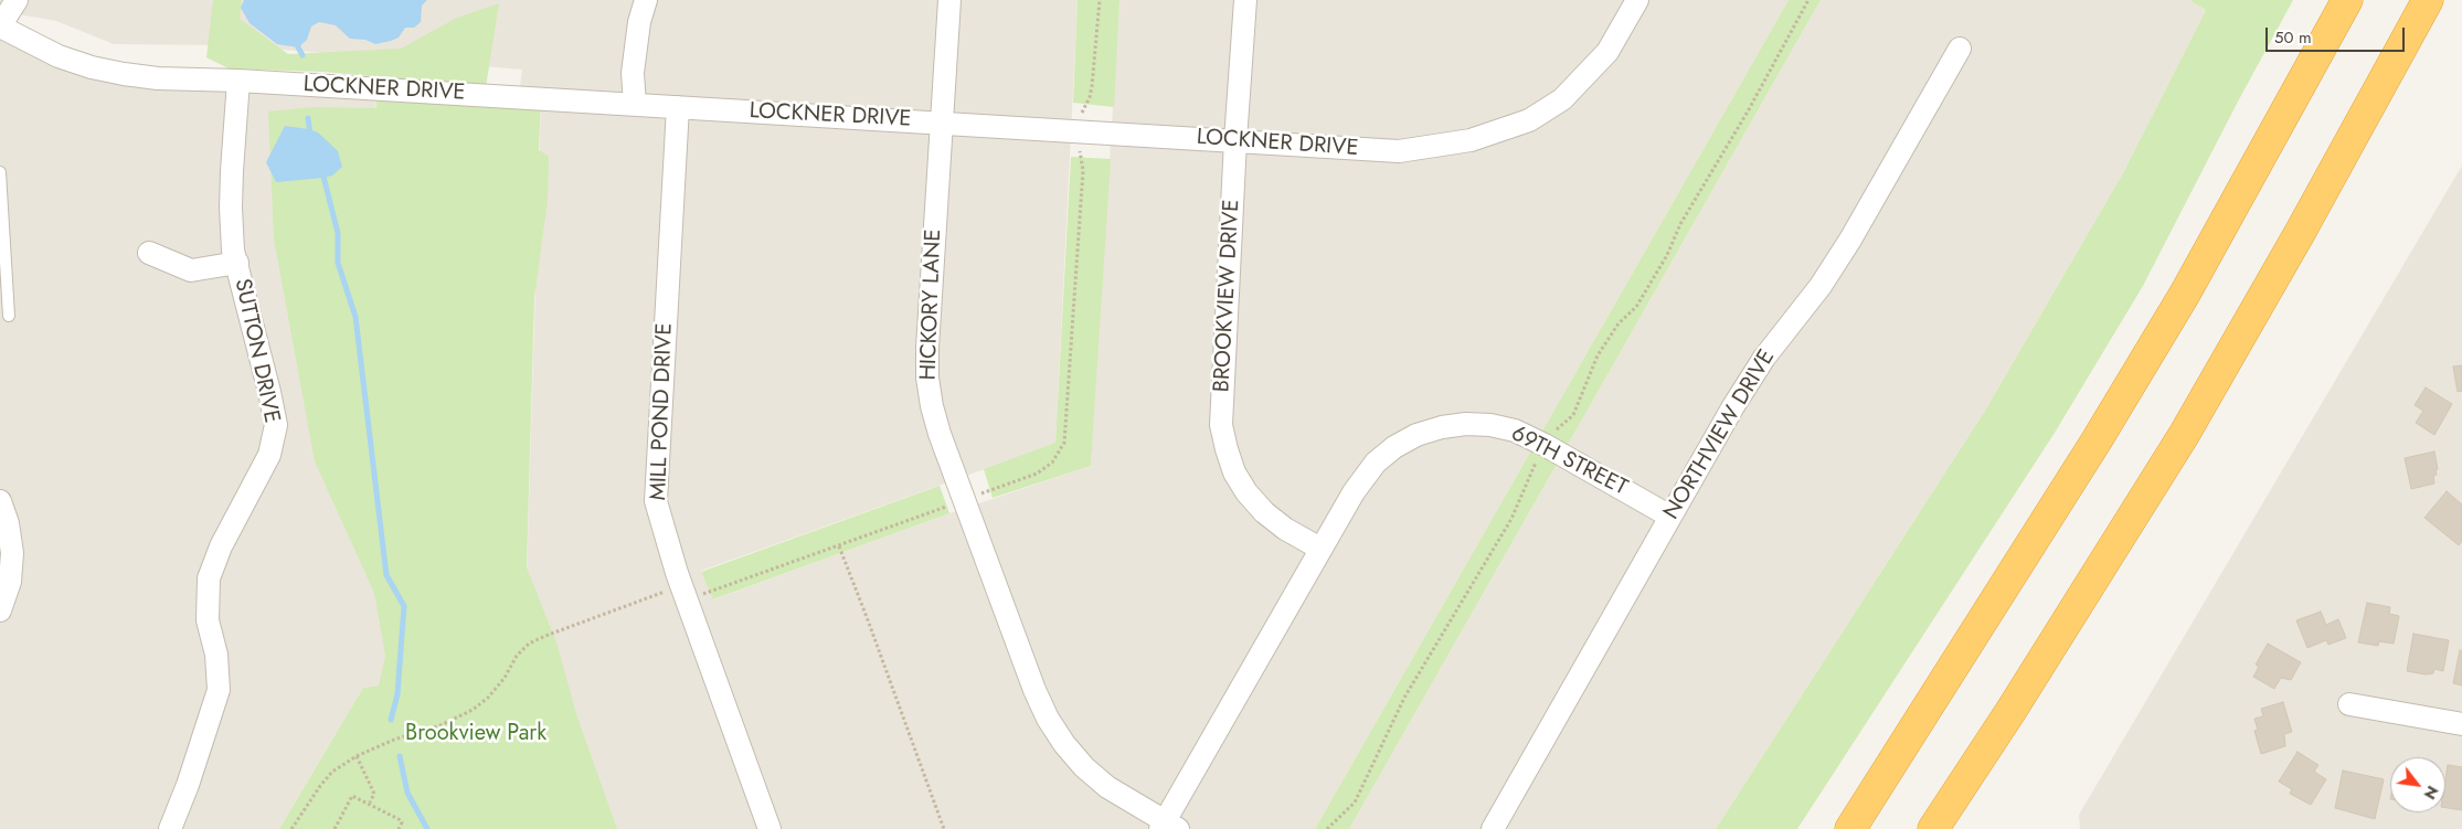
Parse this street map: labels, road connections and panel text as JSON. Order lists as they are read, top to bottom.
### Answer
{
  "streets": {
    "street": [
      "LOCKNER DRIVE",
      "BROOKVIEW DRIVE",
      "HICKORY LANE",
      "SUTTON DRIVE",
      "MILL POND DRIVE",
      "NORTHVIEW DRIVE",
      "69TH STREET"
    ]
  },
  "crossings": [
    ["LOCKNER DRIVE", "BROOKVIEW DRIVE"],
    ["LOCKNER DRIVE", "HICKORY LANE"],
    ["LOCKNER DRIVE", "SUTTON DRIVE"],
    ["LOCKNER DRIVE", "MILL POND DRIVE"],
    ["BROOKVIEW DRIVE", "69TH STREET"],
    ["NORTHVIEW DRIVE", "69TH STREET"]
  ],
  "parks": ["Brookview Park"],
  "scale_bar": "50 m",
  "north": "bottom right"
}
